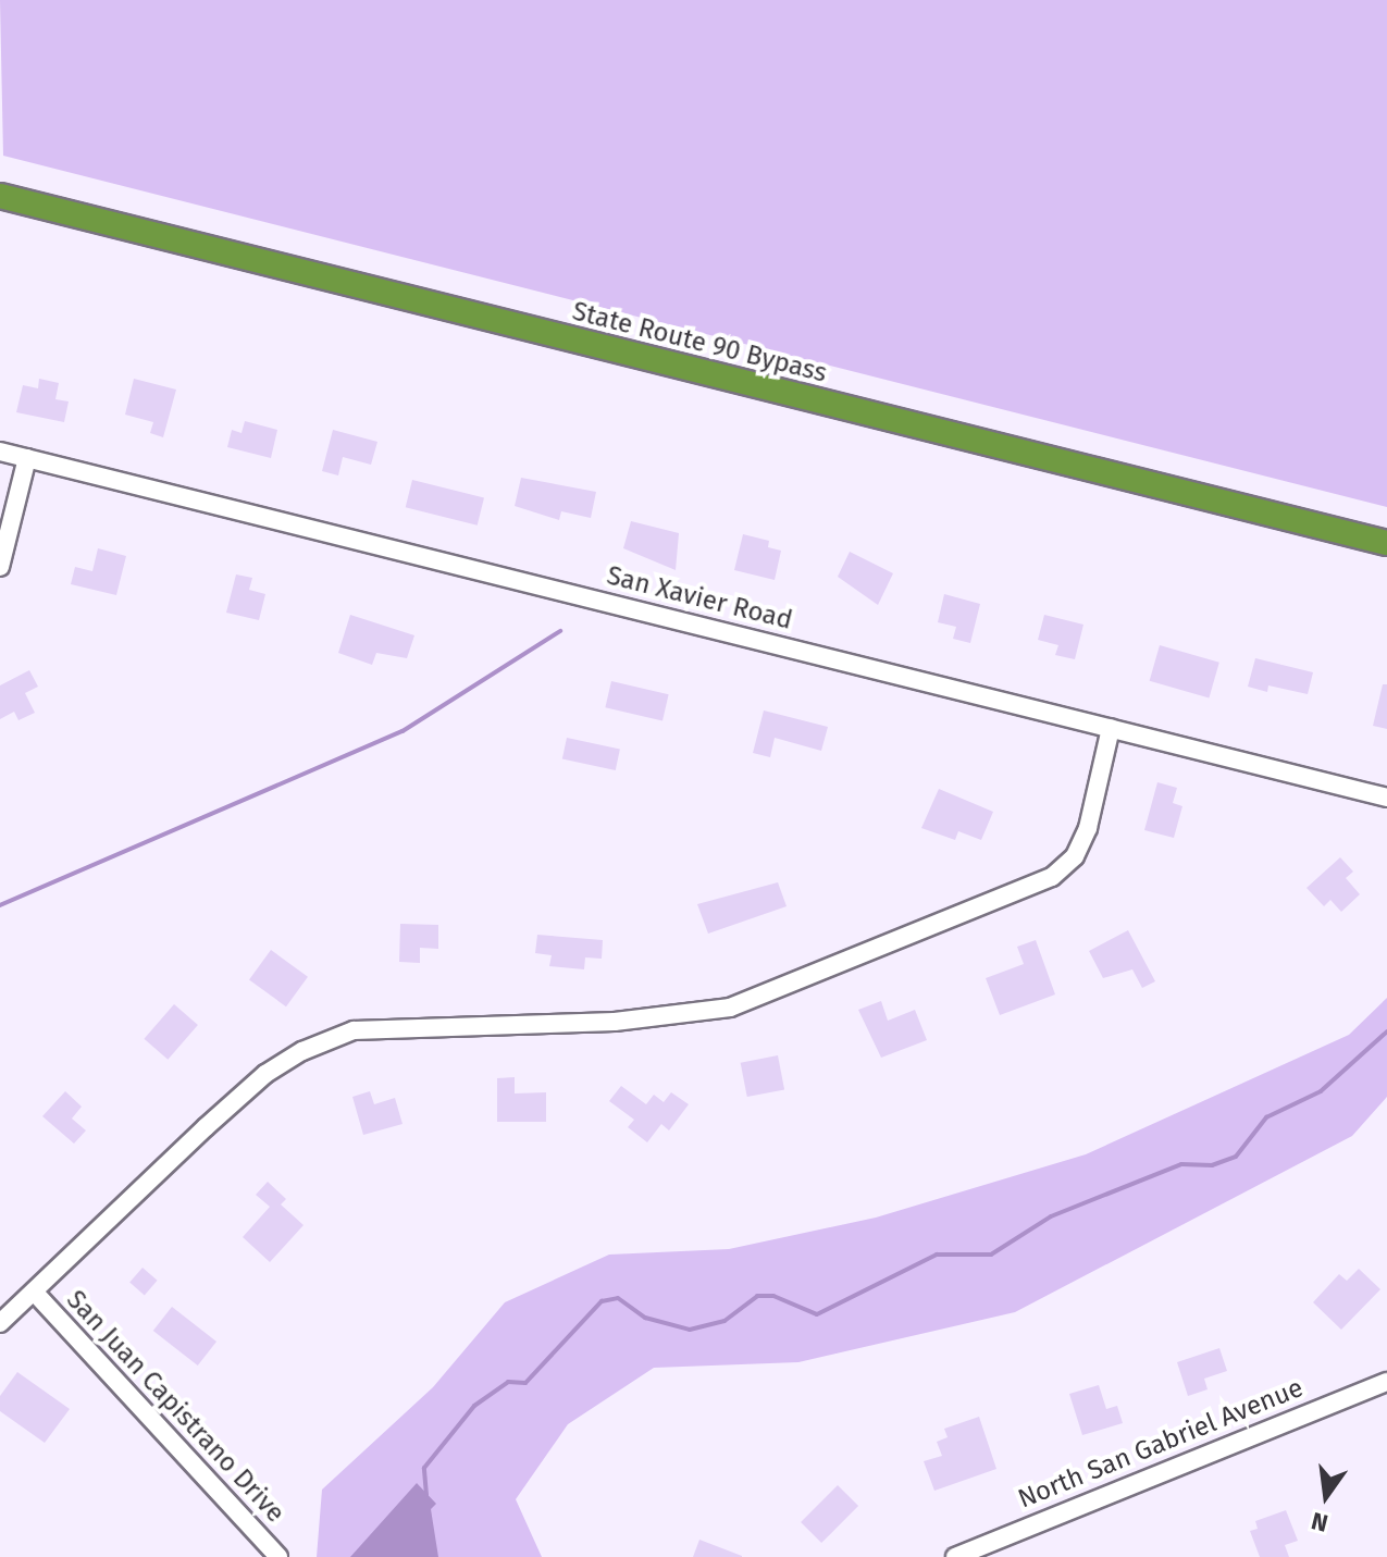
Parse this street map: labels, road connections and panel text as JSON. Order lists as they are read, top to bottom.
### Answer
{
  "streets": {
    "highway": ["State Route 90 Bypass"],
    "street": ["San Xavier Road", "San Juan Capistrano Drive", "North San Gabriel Avenue"]
  },
  "north": "bottom"
}
